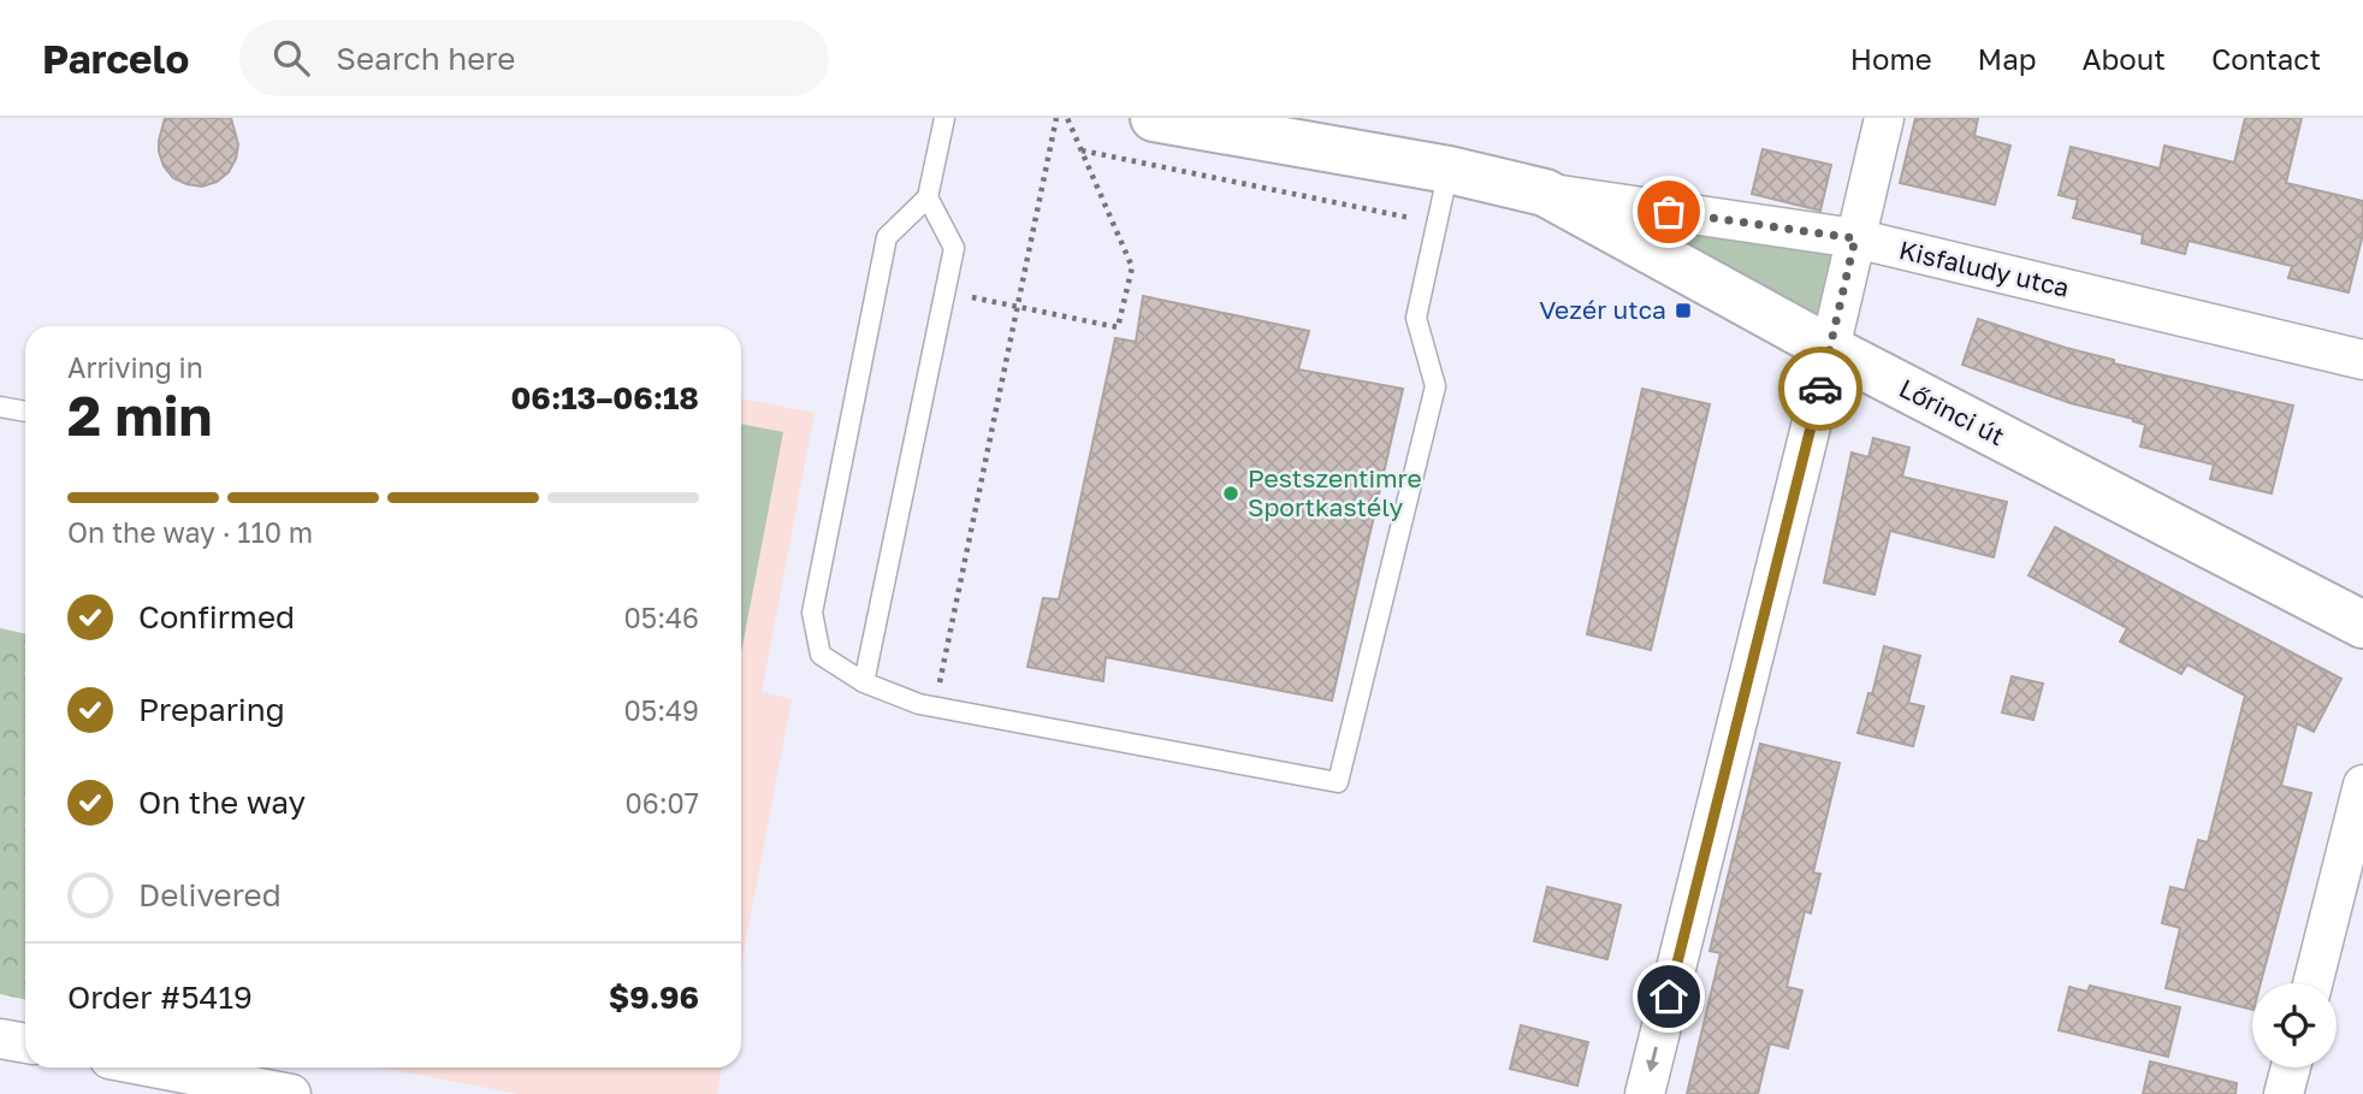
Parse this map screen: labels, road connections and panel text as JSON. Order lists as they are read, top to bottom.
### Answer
{
  "streets": {
    "street": ["Kisfaludy utca", "Lőrinci út"]
  },
  "crossings": [
    ["Kisfaludy utca", "Lőrinci út"]
  ],
  "places": {
    "transit": ["Vezér utca"],
    "other": ["Pestszentimre Sportkastély"]
  },
  "page": {
    "header": "Parcelo",
    "search": "Search here",
    "nav": [
      "Home",
      "Map",
      "About",
      "Contact"
    ],
    "heading": ["2 min", "Arriving in", "06:13–06:18"],
    "panel": ["Order #5419", "$9.96"],
    "bar": "On the way · 110 m",
    "list": [
      ["Confirmed", "05:46"],
      ["Preparing", "05:49"],
      ["On the way", "06:07"],
      "Delivered"
    ]
  }
}
